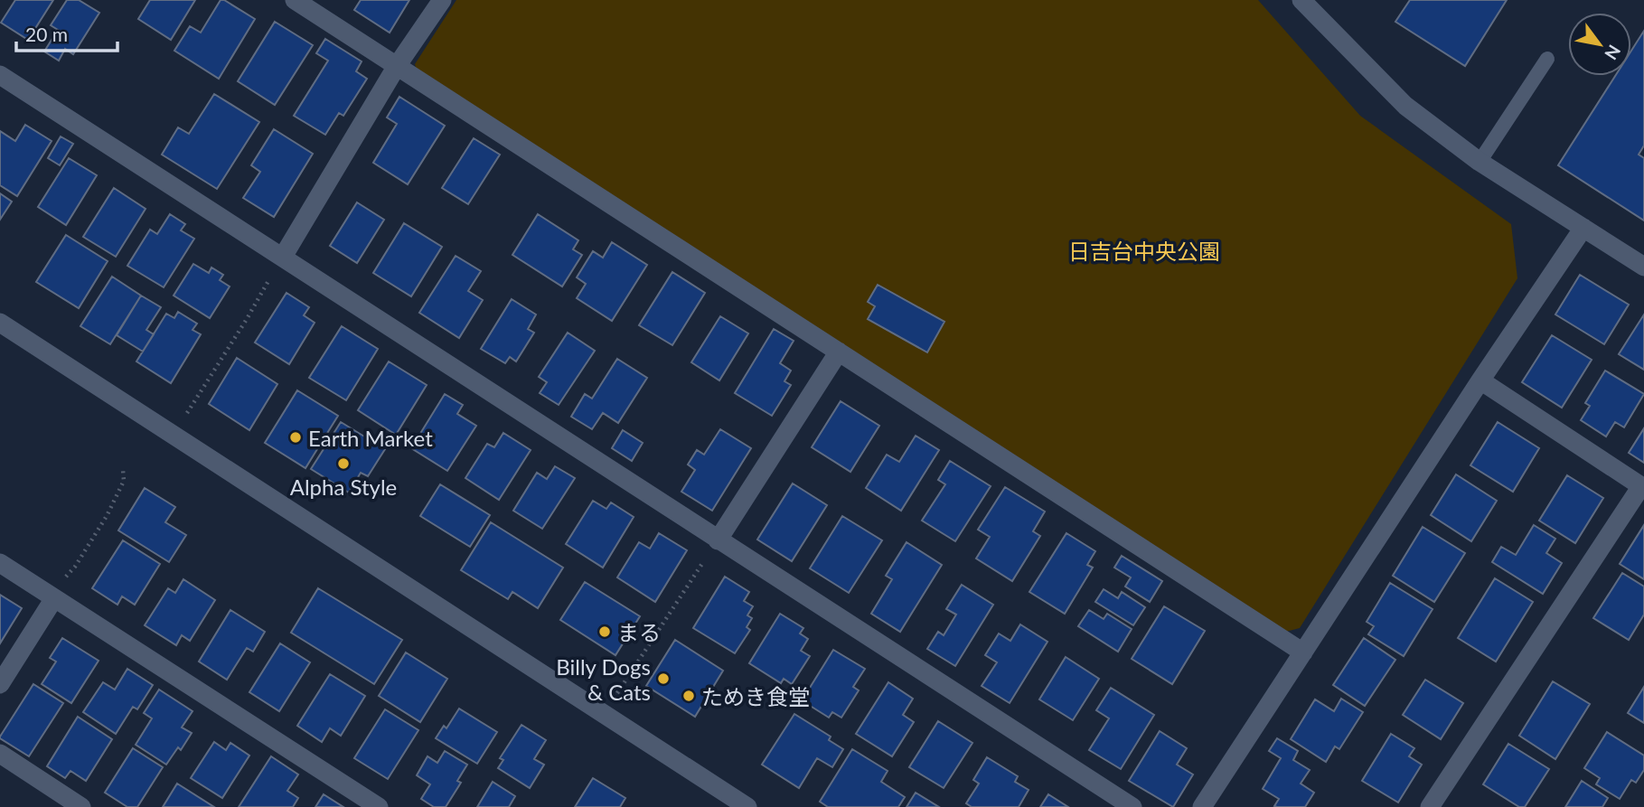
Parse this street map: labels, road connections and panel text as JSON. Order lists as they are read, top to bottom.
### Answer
{
  "parks": ["日吉台中央公園"],
  "places": [
    "Earth Market",
    "Alpha Style",
    "まる",
    "Billy Dogs & Cats",
    "ためき食堂"
  ],
  "scale_bar": "20 m",
  "north": "bottom right"
}
